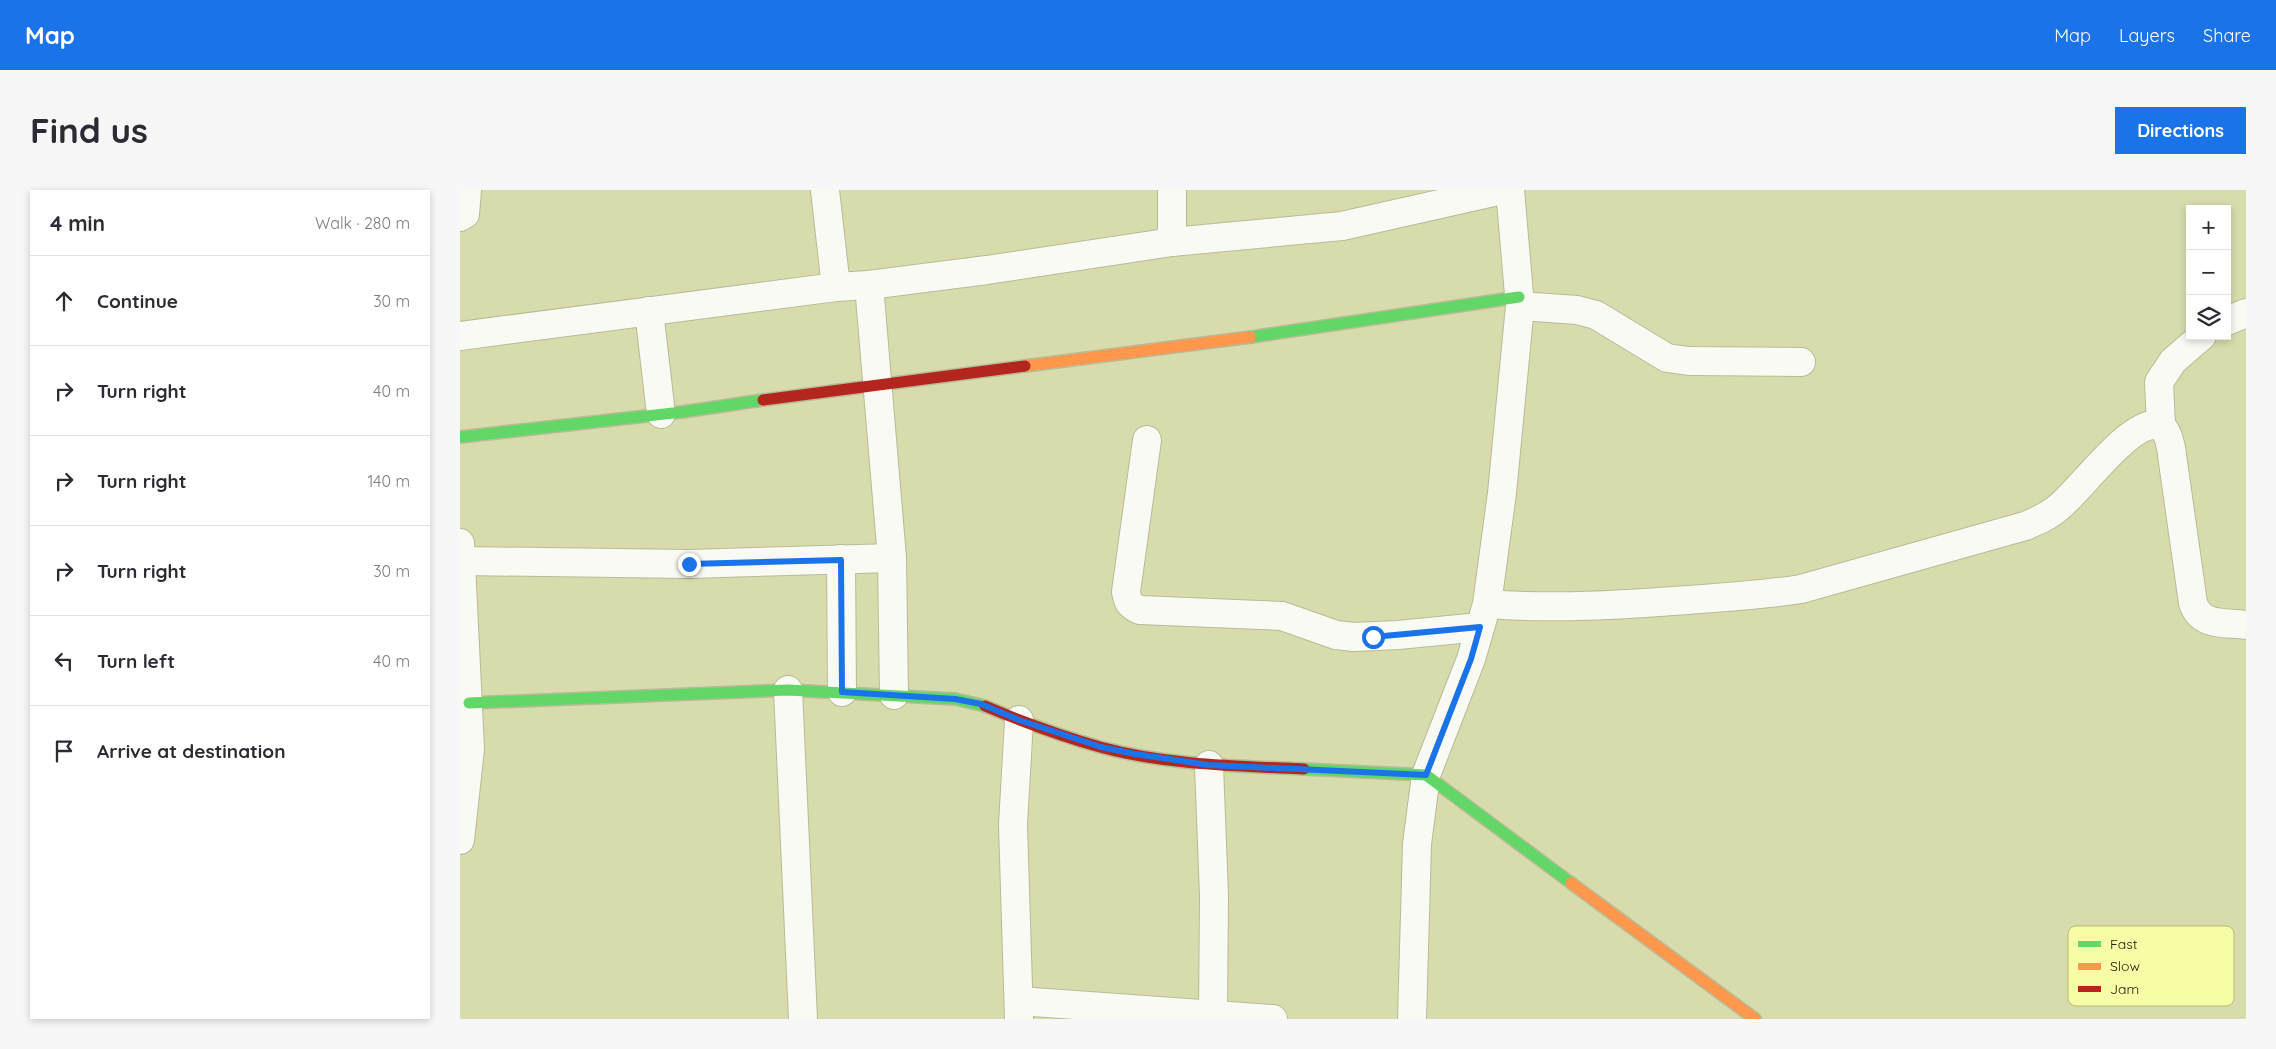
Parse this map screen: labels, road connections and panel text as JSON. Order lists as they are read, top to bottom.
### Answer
{
  "legend": ["Fast", "Slow", "Jam"],
  "page": {
    "header": "Map",
    "nav": ["Map", "Layers", "Share"],
    "buttons": "Directions",
    "title": "Find us",
    "heading": ["4 min", "Walk · 280 m"],
    "map_buttons": ["+", "−"],
    "list": [
      ["Continue", "30 m"],
      ["Turn right", "40 m"],
      ["Turn right", "140 m"],
      ["Turn right", "30 m"],
      ["Turn left", "40 m"],
      "Arrive at destination"
    ]
  }
}
